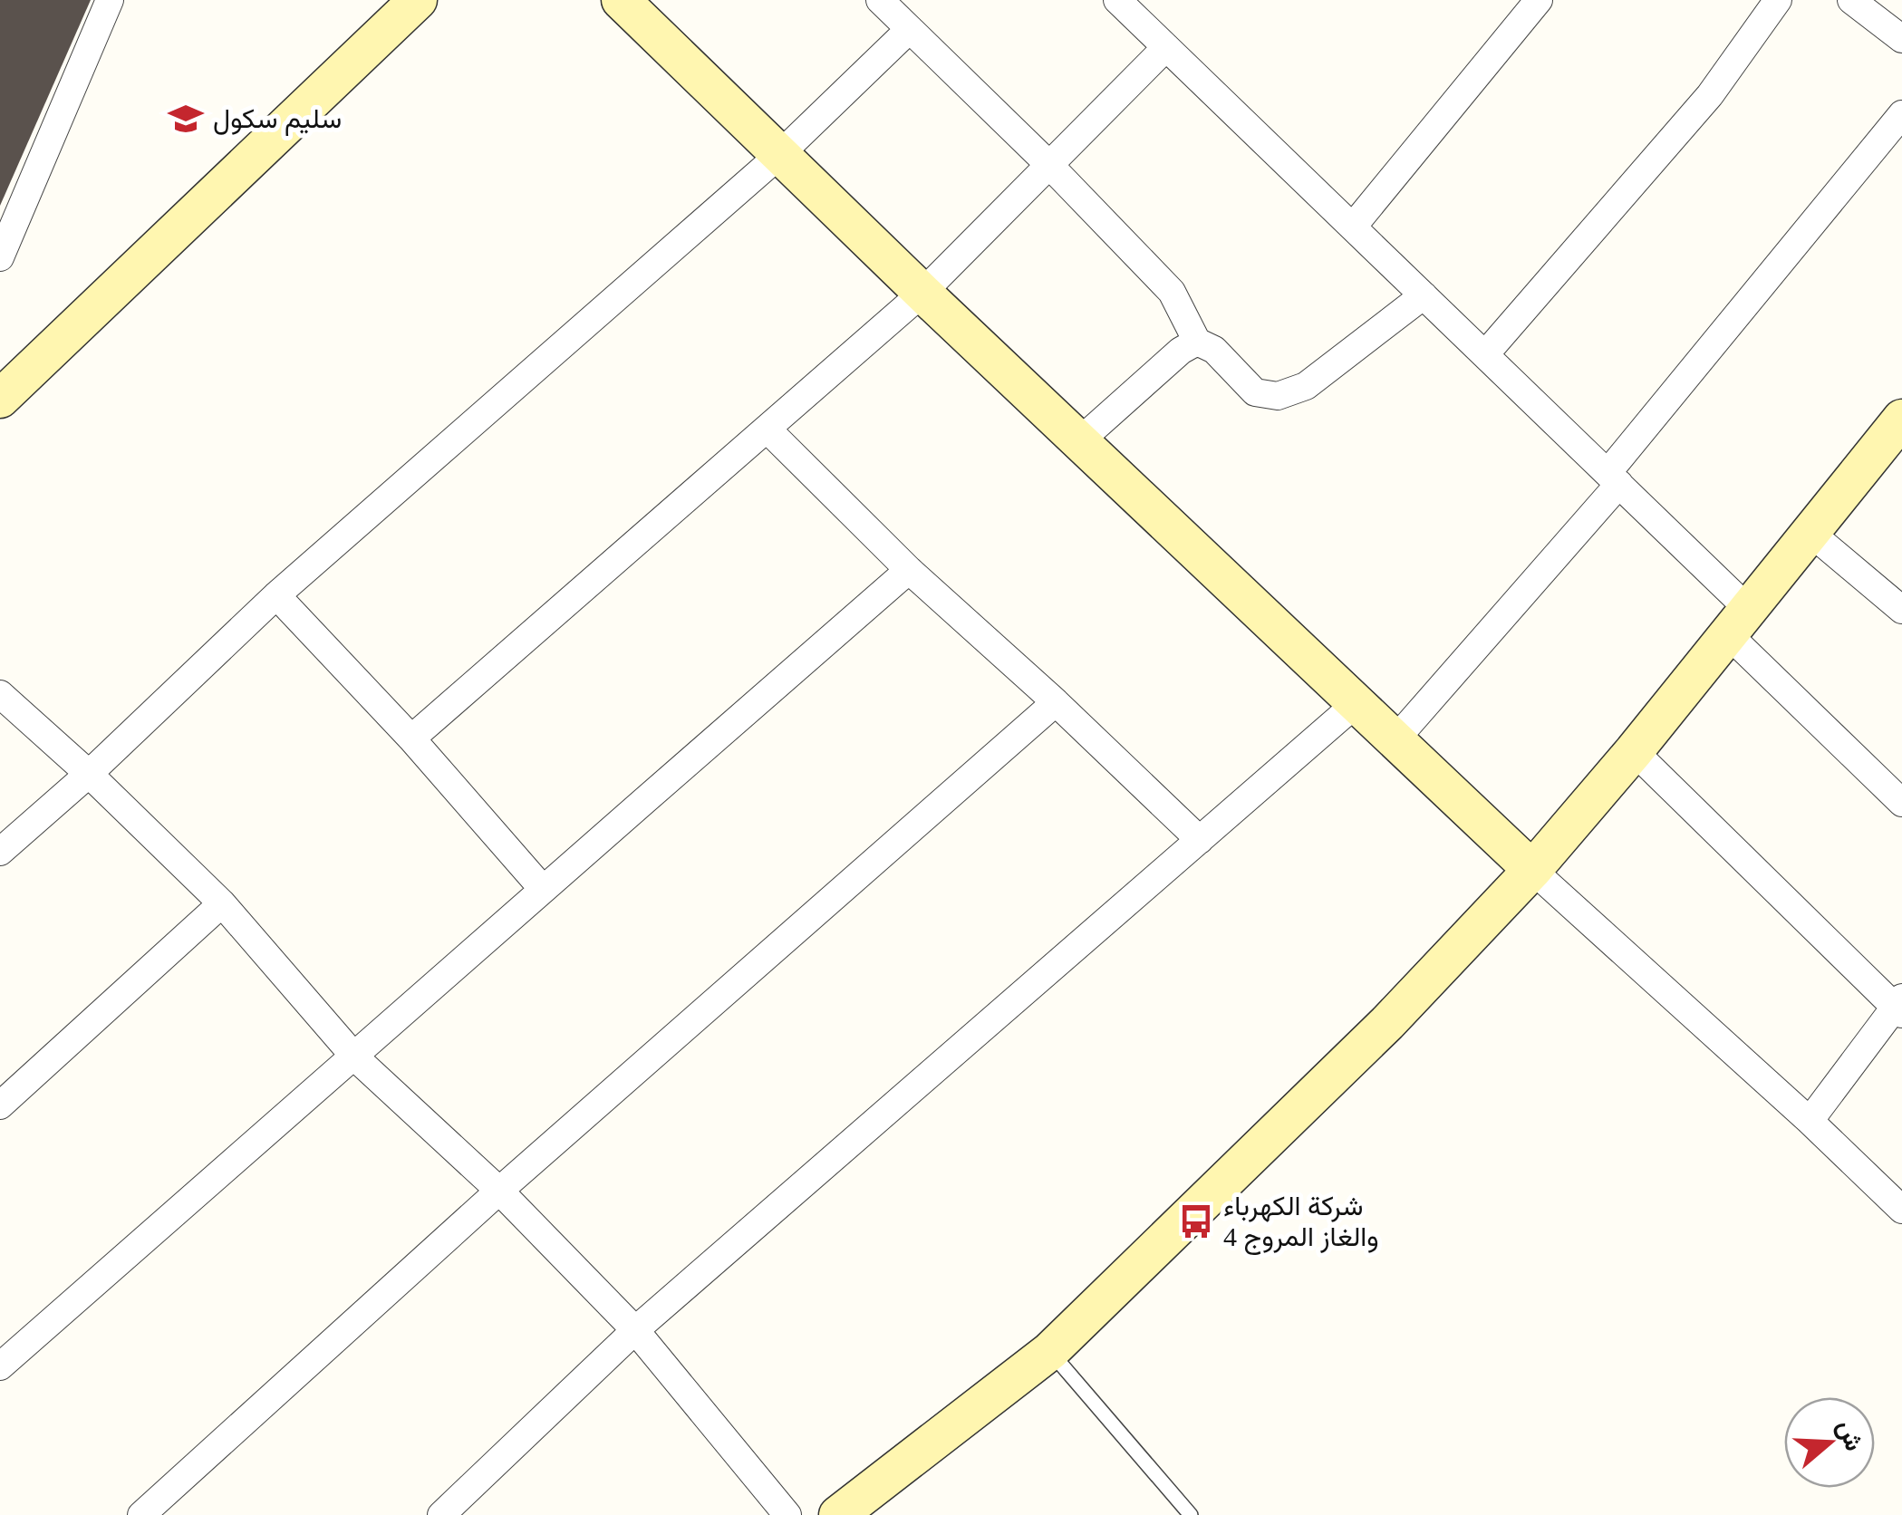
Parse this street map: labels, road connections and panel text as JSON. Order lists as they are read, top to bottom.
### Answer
{
  "places": {
    "school or university": ["سليم سكول"],
    "bus stop": ["شركة الكهرباء والغاز المروج 4"]
  },
  "north": "right"
}
